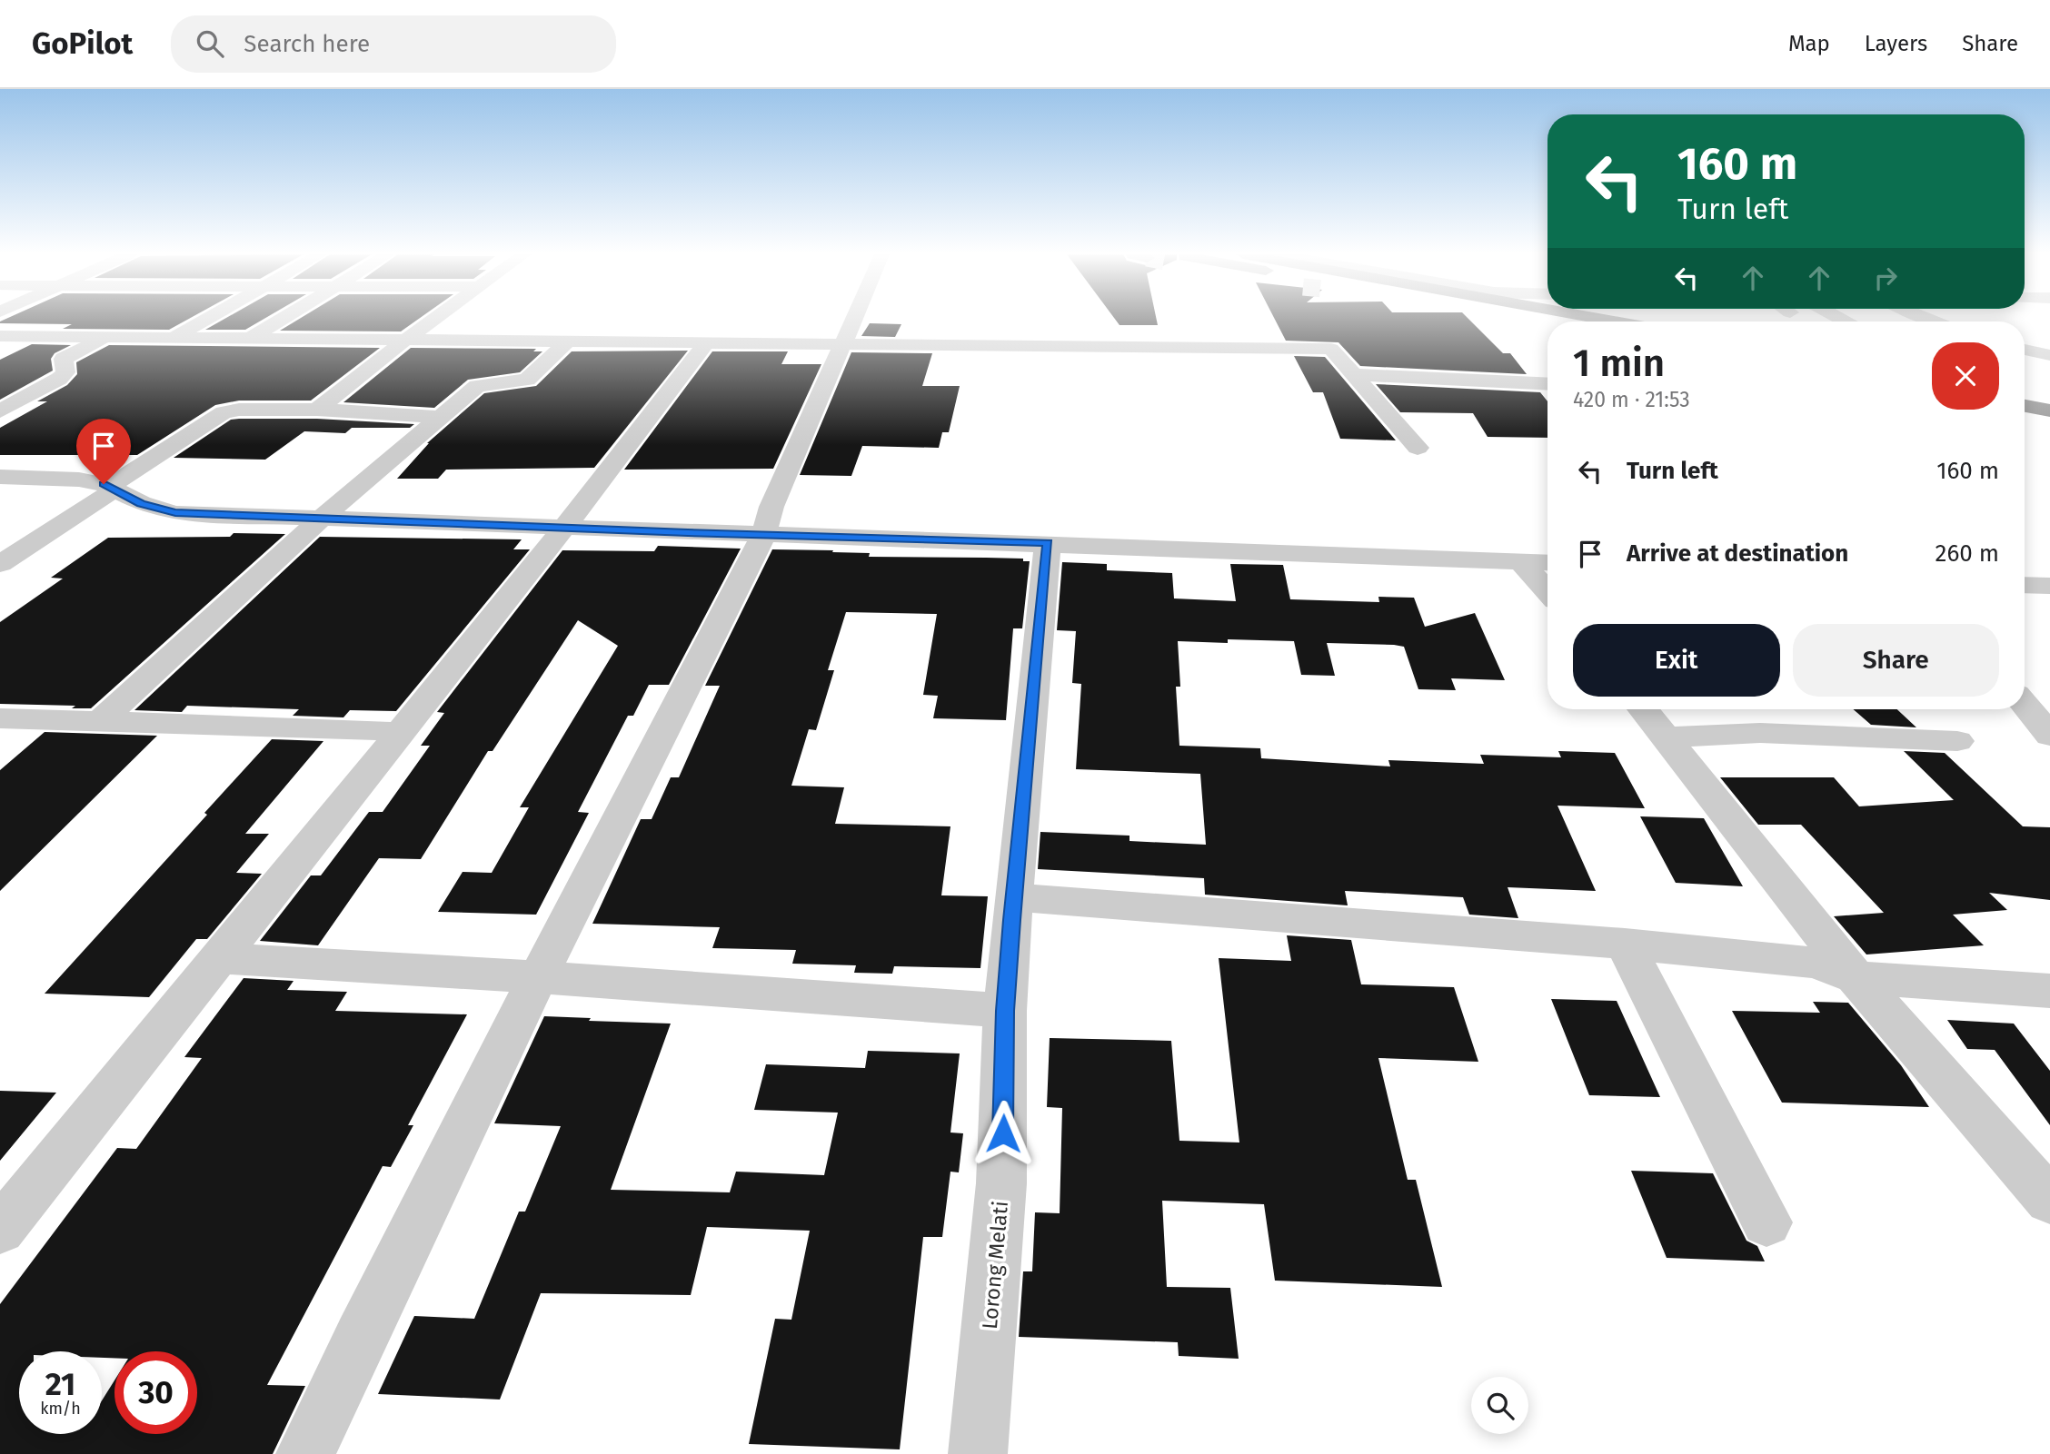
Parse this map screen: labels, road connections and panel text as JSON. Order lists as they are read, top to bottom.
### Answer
{
  "streets": {
    "street": ["Lorong Melati"]
  },
  "page": {
    "header": "GoPilot",
    "search": "Search here",
    "nav": ["Map", "Layers", "Share"],
    "turn": ["160 m", "Turn left"],
    "heading": ["1 min", "420 m · 21:53"],
    "list": [
      {
        "name": "Turn left",
        "value": "160 m"
      },
      {
        "name": "Arrive at destination",
        "value": "260 m"
      }
    ],
    "buttons": ["Exit", "Share"],
    "speed": "21 km/h",
    "limit": "30"
  }
}
